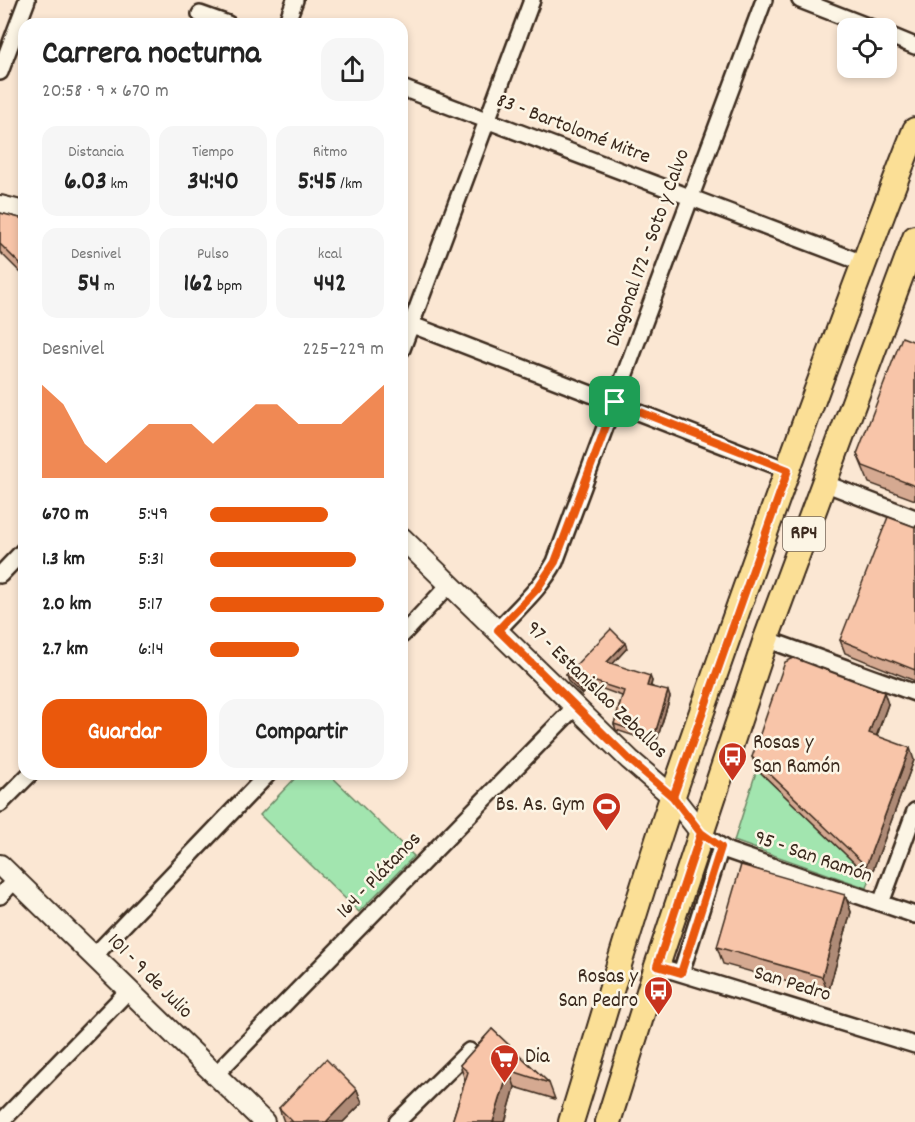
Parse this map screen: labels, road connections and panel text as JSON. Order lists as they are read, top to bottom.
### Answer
{
  "streets": {
    "main road": ["RP4"],
    "street": [
      "83 - Bartolomé Mitre",
      "Diagonal 172 - Soto y Calvo",
      "97 - Estanislao Zeballos",
      "95 - San Ramón",
      "164 - Plátanos",
      "101 - 9 de Julio",
      "San Pedro"
    ]
  },
  "crossings": [
    ["83 - Bartolomé Mitre", "Diagonal 172 - Soto y Calvo"],
    ["83 - Bartolomé Mitre", "RP4"],
    ["Diagonal 172 - Soto y Calvo", "97 - Estanislao Zeballos"],
    ["RP4", "97 - Estanislao Zeballos"],
    ["RP4", "95 - San Ramón"],
    ["RP4", "San Pedro"],
    ["97 - Estanislao Zeballos", "95 - San Ramón"],
    ["97 - Estanislao Zeballos", "164 - Plátanos"],
    ["164 - Plátanos", "101 - 9 de Julio"]
  ],
  "places": {
    "bus stop": ["Rosas y San Ramón", "Rosas y San Pedro"],
    "sports": ["Bs. As. Gym"],
    "supermarket": ["Dia"]
  },
  "page": {
    "heading": ["Carrera nocturna", "20:58 · 9 × 670 m"],
    "stats": [
      ["Distancia", "6.03 km"],
      ["Tiempo", "34:40"],
      ["Ritmo", "5:45 /km"],
      ["Desnivel", "54 m"],
      ["Pulso", "162 bpm"],
      ["kcal", "442"]
    ],
    "chart": ["Desnivel", "225–229 m"],
    "list": [
      {
        "name": "670 m",
        "note": "5:49"
      },
      {
        "name": "1.3 km",
        "note": "5:31"
      },
      {
        "name": "2.0 km",
        "note": "5:17"
      },
      {
        "name": "2.7 km",
        "note": "6:14"
      }
    ],
    "buttons": ["Guardar", "Compartir"]
  }
}
